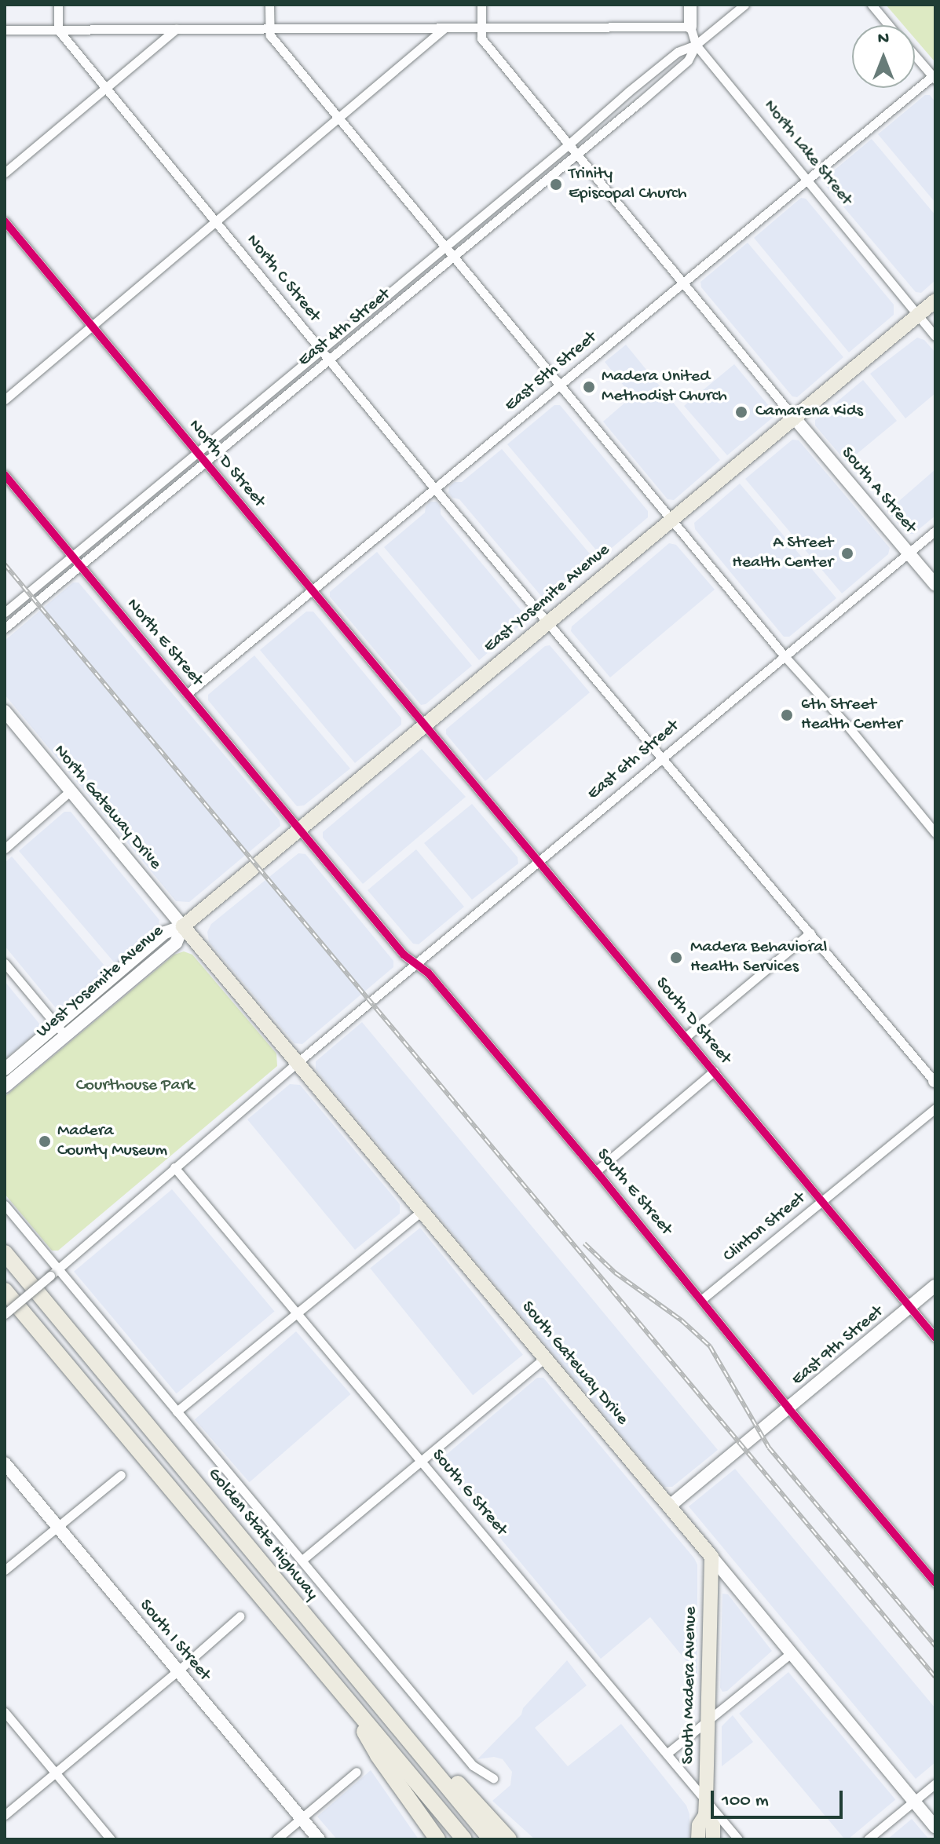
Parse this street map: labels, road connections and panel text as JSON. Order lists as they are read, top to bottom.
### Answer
{
  "streets": {
    "highway": ["Golden State Highway"],
    "main road": ["East Yosemite Avenue", "South Gateway Drive", "South Madera Avenue"],
    "street": [
      "North Lake Street",
      "North C Street",
      "East 4th Street",
      "East 5th Street",
      "North D Street",
      "South A Street",
      "North E Street",
      "East 6th Street",
      "North Gateway Drive",
      "West Yosemite Avenue",
      "South D Street",
      "South E Street",
      "Clinton Street",
      "East 9th Street",
      "South G Street",
      "South I Street"
    ]
  },
  "crossings": [
    ["North Lake Street", "East 4th Street"],
    ["North Lake Street", "East 5th Street"],
    ["North Lake Street", "East Yosemite Avenue"],
    ["North C Street", "East 4th Street"],
    ["North C Street", "East 5th Street"],
    ["North C Street", "East Yosemite Avenue"],
    ["North C Street", "East 6th Street"],
    ["East 4th Street", "North D Street"],
    ["East 4th Street", "North E Street"],
    ["East 5th Street", "North D Street"],
    ["East 5th Street", "North E Street"],
    ["North D Street", "East Yosemite Avenue"],
    ["North D Street", "South D Street"],
    ["South A Street", "East Yosemite Avenue"],
    ["South A Street", "East 6th Street"],
    ["East Yosemite Avenue", "North E Street"],
    ["East Yosemite Avenue", "North Gateway Drive"],
    ["East Yosemite Avenue", "West Yosemite Avenue"],
    ["East Yosemite Avenue", "South D Street"],
    ["East Yosemite Avenue", "South E Street"],
    ["East Yosemite Avenue", "South Gateway Drive"],
    ["North E Street", "South E Street"],
    ["East 6th Street", "South D Street"],
    ["East 6th Street", "South E Street"],
    ["East 6th Street", "South Gateway Drive"],
    ["East 6th Street", "South G Street"],
    ["North Gateway Drive", "West Yosemite Avenue"],
    ["North Gateway Drive", "South Gateway Drive"],
    ["West Yosemite Avenue", "South Gateway Drive"],
    ["South D Street", "Clinton Street"],
    ["South D Street", "East 9th Street"],
    ["South E Street", "Clinton Street"],
    ["South E Street", "East 9th Street"],
    ["East 9th Street", "South Gateway Drive"],
    ["South Gateway Drive", "South Madera Avenue"],
    ["South G Street", "South Madera Avenue"]
  ],
  "parks": ["Courthouse Park"],
  "places": [
    "Trinity Episcopal Church",
    "Madera United Methodist Church",
    "Camarena Kids",
    "A Street Health Center",
    "6th Street Health Center",
    "Madera Behavioral Health Services",
    "Madera County Museum"
  ],
  "scale_bar": "100 m",
  "north": "top"
}
